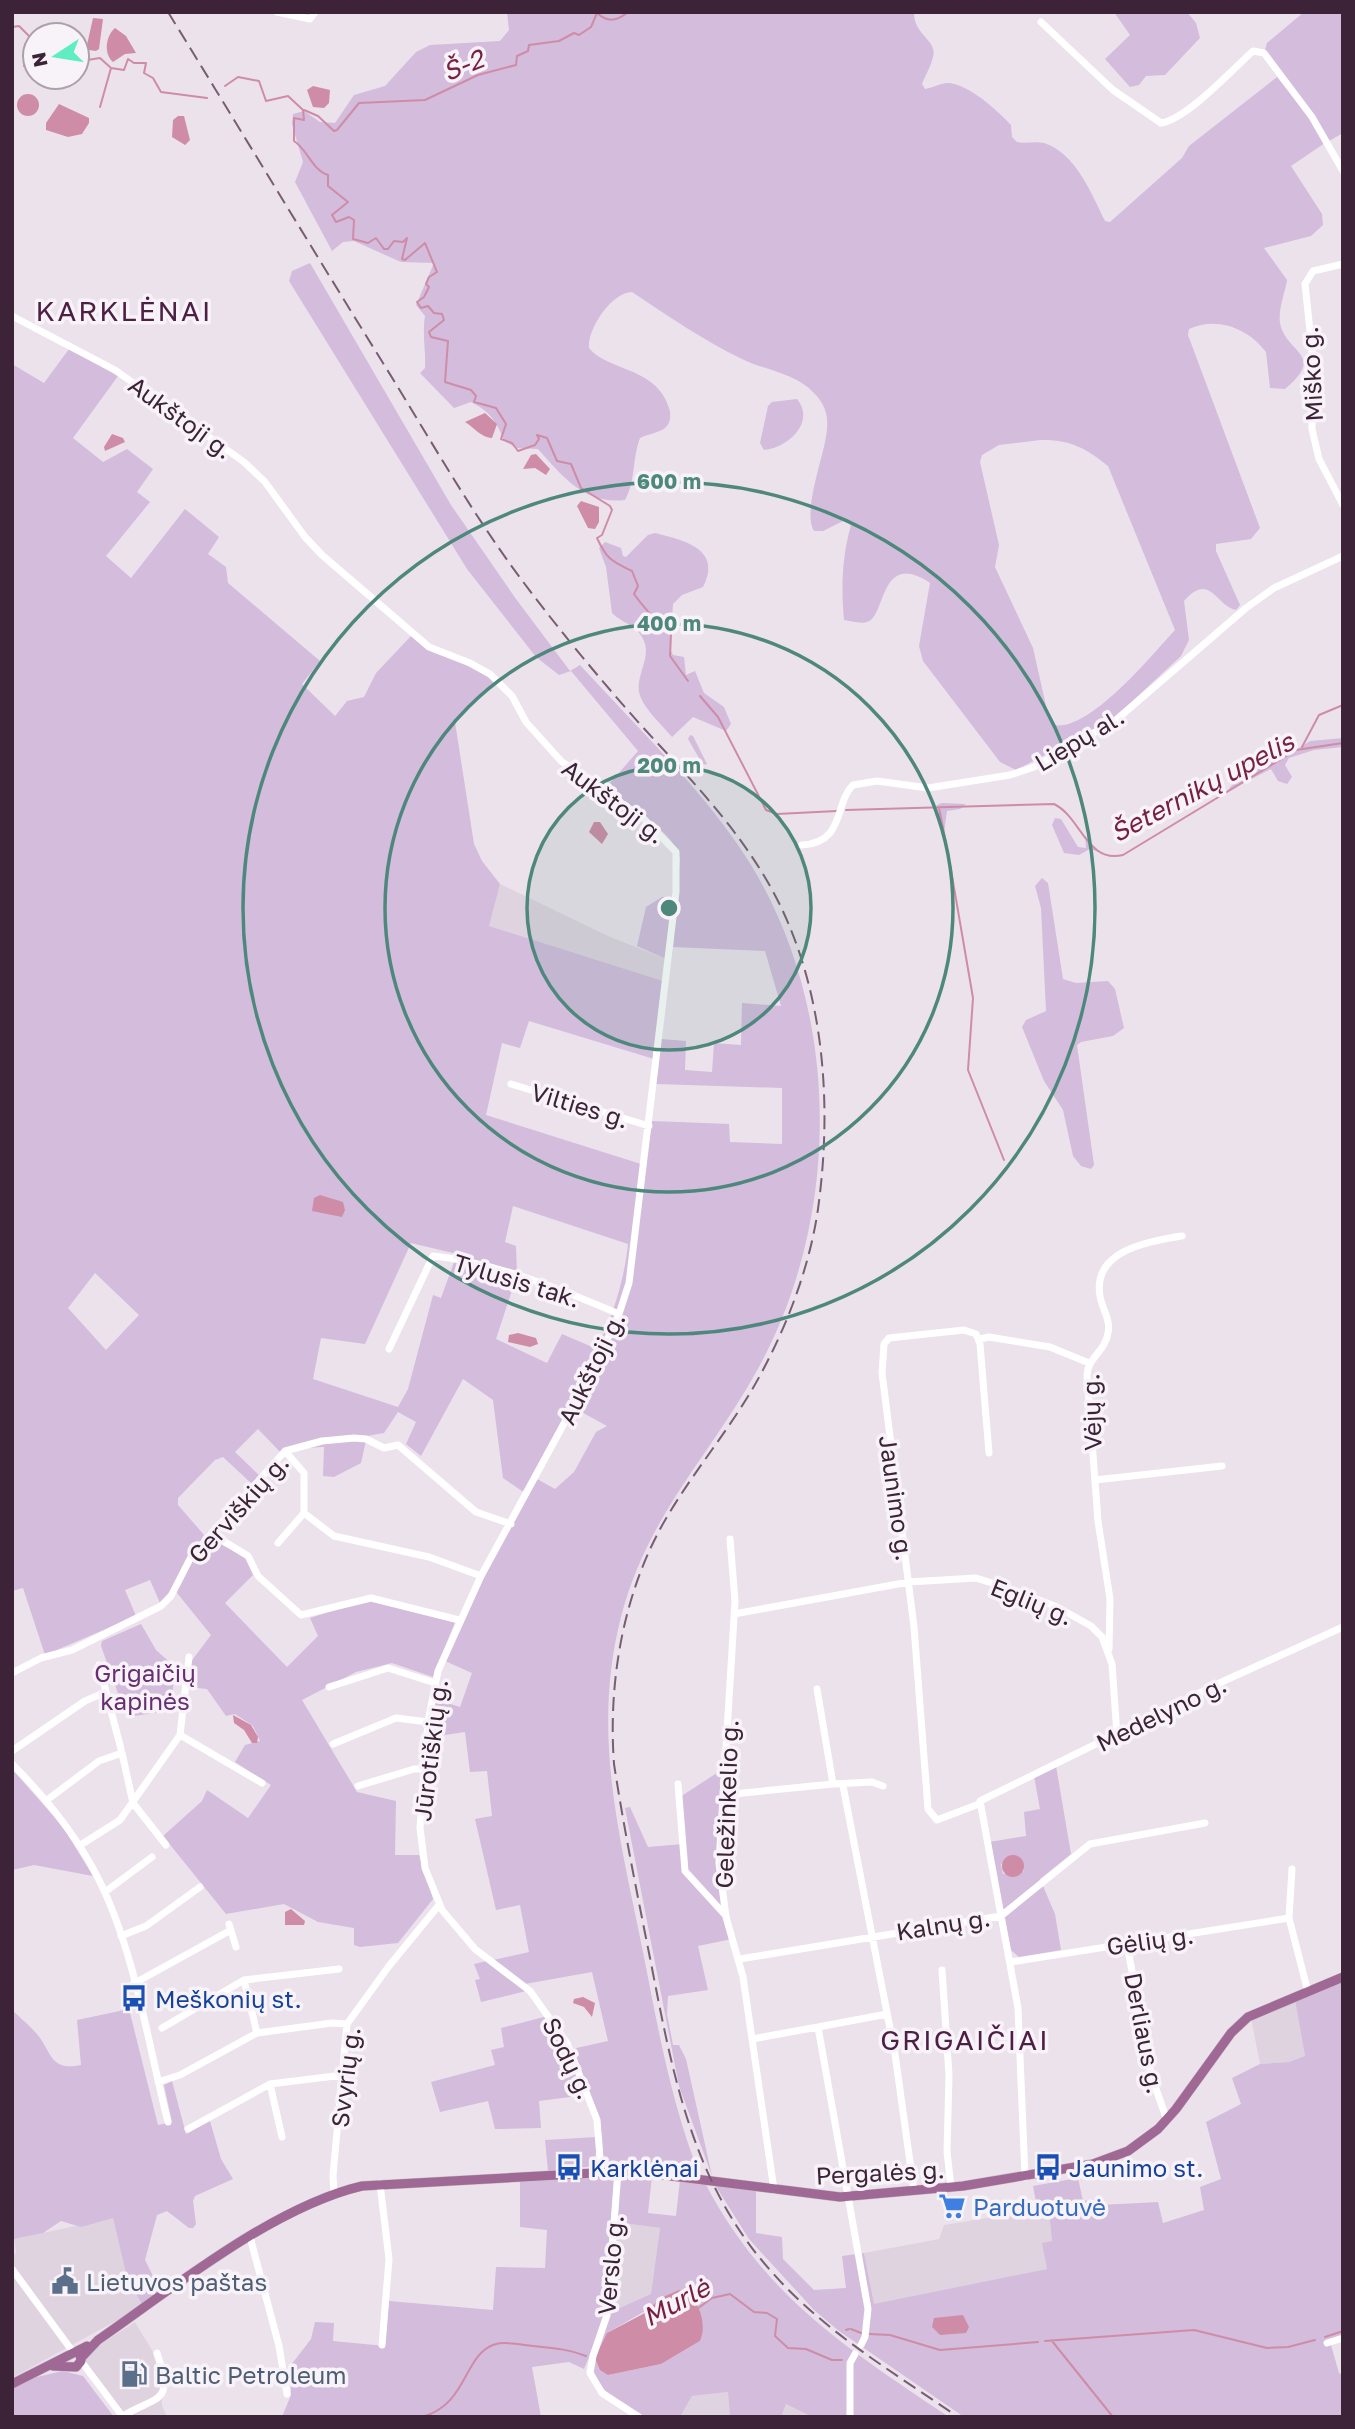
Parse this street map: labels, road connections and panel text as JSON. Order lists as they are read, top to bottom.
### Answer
{
  "streets": {
    "main road": ["Pergalės g."],
    "street": [
      "Miško g.",
      "Aukštoji g.",
      "Liepų al.",
      "Vilties g.",
      "Tylusis tak.",
      "Vėjų g.",
      "Jaunimo g.",
      "Gerviškių g.",
      "Eglių g.",
      "Medelyno g.",
      "Jūrotiškių g.",
      "Geležinkelio g.",
      "Kalnų g.",
      "Gėlių g.",
      "Derliaus g.",
      "Sodų g.",
      "Svyrių g.",
      "Verslo g."
    ]
  },
  "crossings": [
    ["Aukštoji g.", "Vilties g."],
    ["Aukštoji g.", "Tylusis tak."],
    ["Aukštoji g.", "Gerviškių g."],
    ["Aukštoji g.", "Jūrotiškių g."],
    ["Vėjų g.", "Eglių g."],
    ["Jaunimo g.", "Eglių g."],
    ["Jaunimo g.", "Medelyno g."],
    ["Gerviškių g.", "Jūrotiškių g."],
    ["Eglių g.", "Geležinkelio g."],
    ["Jūrotiškių g.", "Sodų g."],
    ["Jūrotiškių g.", "Svyrių g."],
    ["Geležinkelio g.", "Kalnų g."],
    ["Geležinkelio g.", "Pergalės g."],
    ["Gėlių g.", "Derliaus g."],
    ["Derliaus g.", "Pergalės g."],
    ["Sodų g.", "Svyrių g."],
    ["Sodų g.", "Pergalės g."],
    ["Svyrių g.", "Pergalės g."],
    ["Pergalės g.", "Verslo g."]
  ],
  "districts": ["KARKLĖNAI", "GRIGAIČIAI"],
  "water": ["Š-2", "Šeternikų upelis", "Murlė"],
  "parks": ["Grigaičių kapinės"],
  "places": {
    "bus stop": ["Meškonių st.", "Karklėnai", "Jaunimo st."],
    "supermarket": ["Parduotuvė"],
    "public building": ["Lietuvos paštas"],
    "fuel station": ["Baltic Petroleum"]
  },
  "north": "left",
  "rings": ["600 m", "400 m", "200 m"]
}
